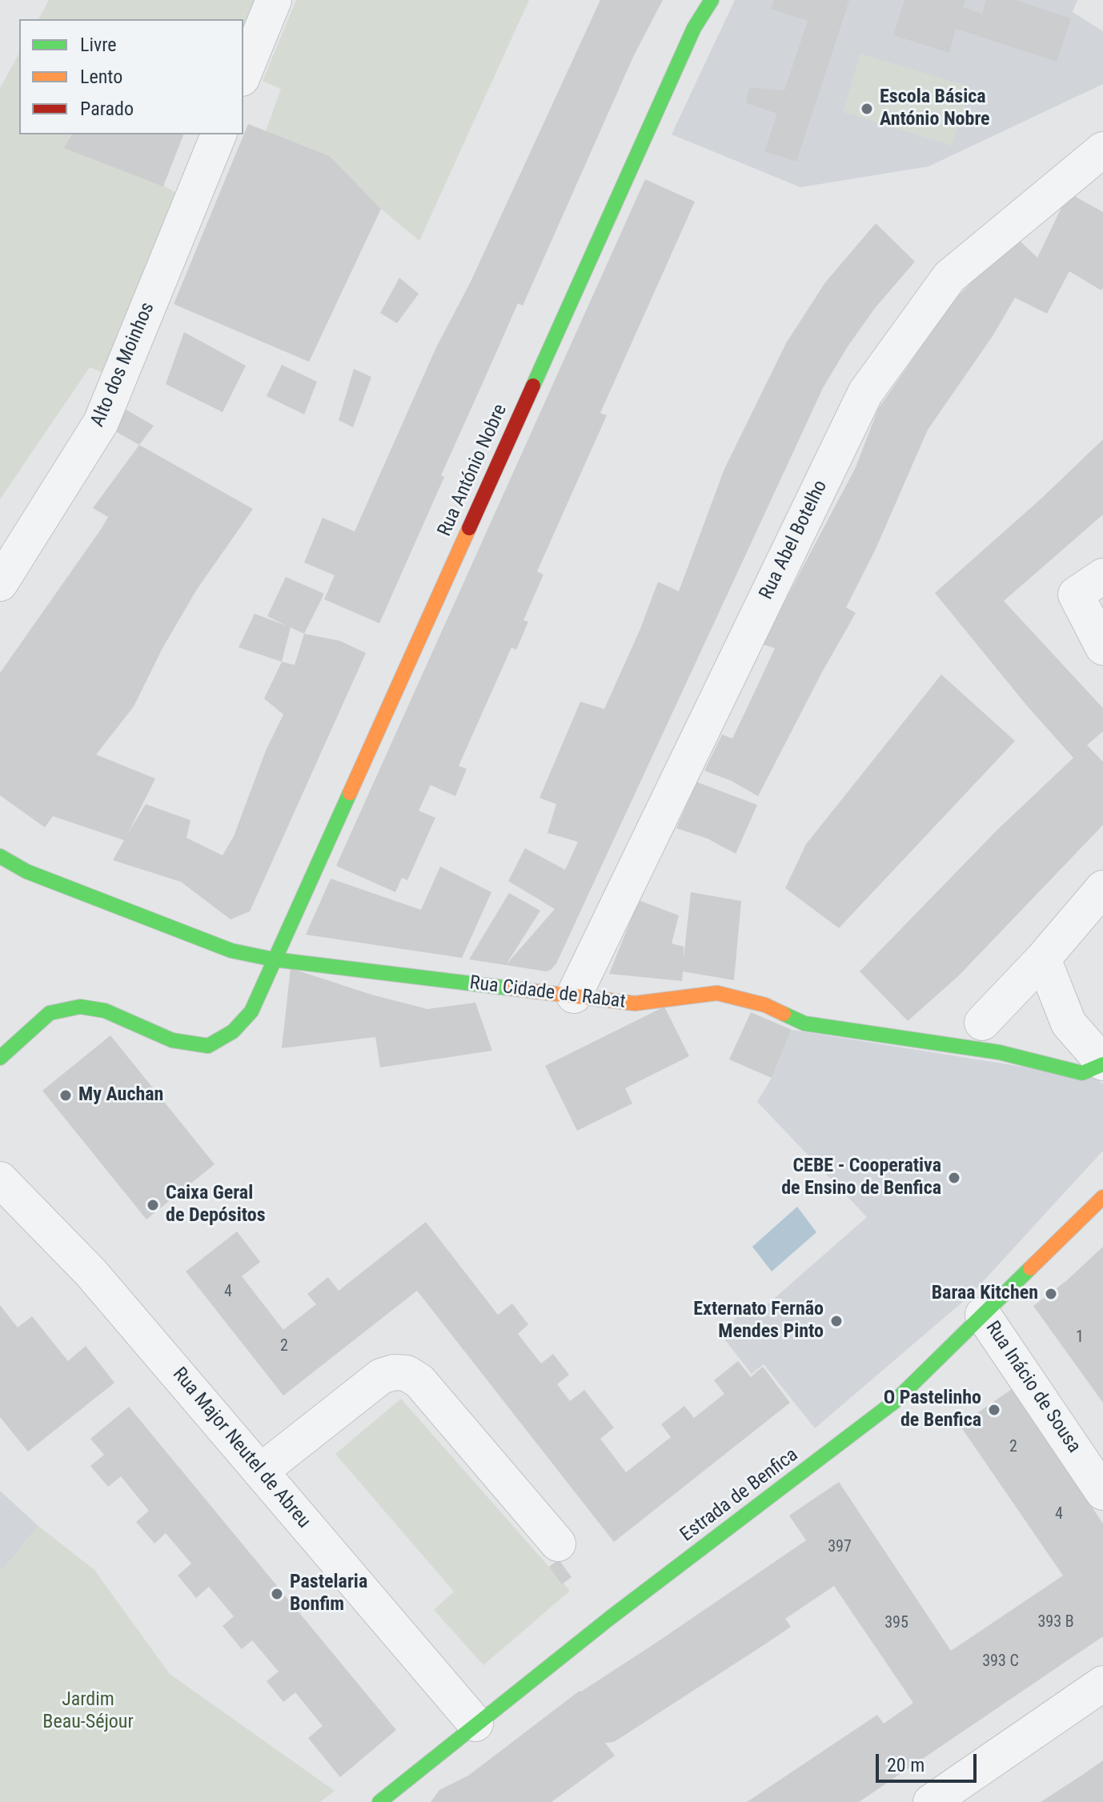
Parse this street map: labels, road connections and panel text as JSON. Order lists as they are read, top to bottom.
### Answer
{
  "streets": {
    "street": [
      "Alto dos Moinhos",
      "Rua António Nobre",
      "Rua Abel Botelho",
      "Rua Cidade de Rabat",
      "Rua Inácio de Sousa",
      "Rua Major Neutel de Abreu",
      "Estrada de Benfica"
    ]
  },
  "crossings": [
    ["Rua António Nobre", "Rua Cidade de Rabat"],
    ["Rua Abel Botelho", "Rua Cidade de Rabat"],
    ["Rua Inácio de Sousa", "Estrada de Benfica"],
    ["Rua Major Neutel de Abreu", "Estrada de Benfica"]
  ],
  "parks": ["Jardim Beau-Séjour"],
  "places": [
    "Escola Básica António Nobre",
    "My Auchan",
    "CEBE - Cooperativa de Ensino de Benfica",
    "Caixa Geral de Depósitos",
    "Baraa Kitchen",
    "Externato Fernão Mendes Pinto",
    "O Pastelinho de Benfica",
    "Pastelaria Bonfim"
  ],
  "house_numbers": [
    "4",
    "1",
    "2",
    "2",
    "4",
    "397",
    "393 B",
    "395",
    "393 C"
  ],
  "legend": ["Livre", "Lento", "Parado"],
  "scale_bar": "20 m"
}
